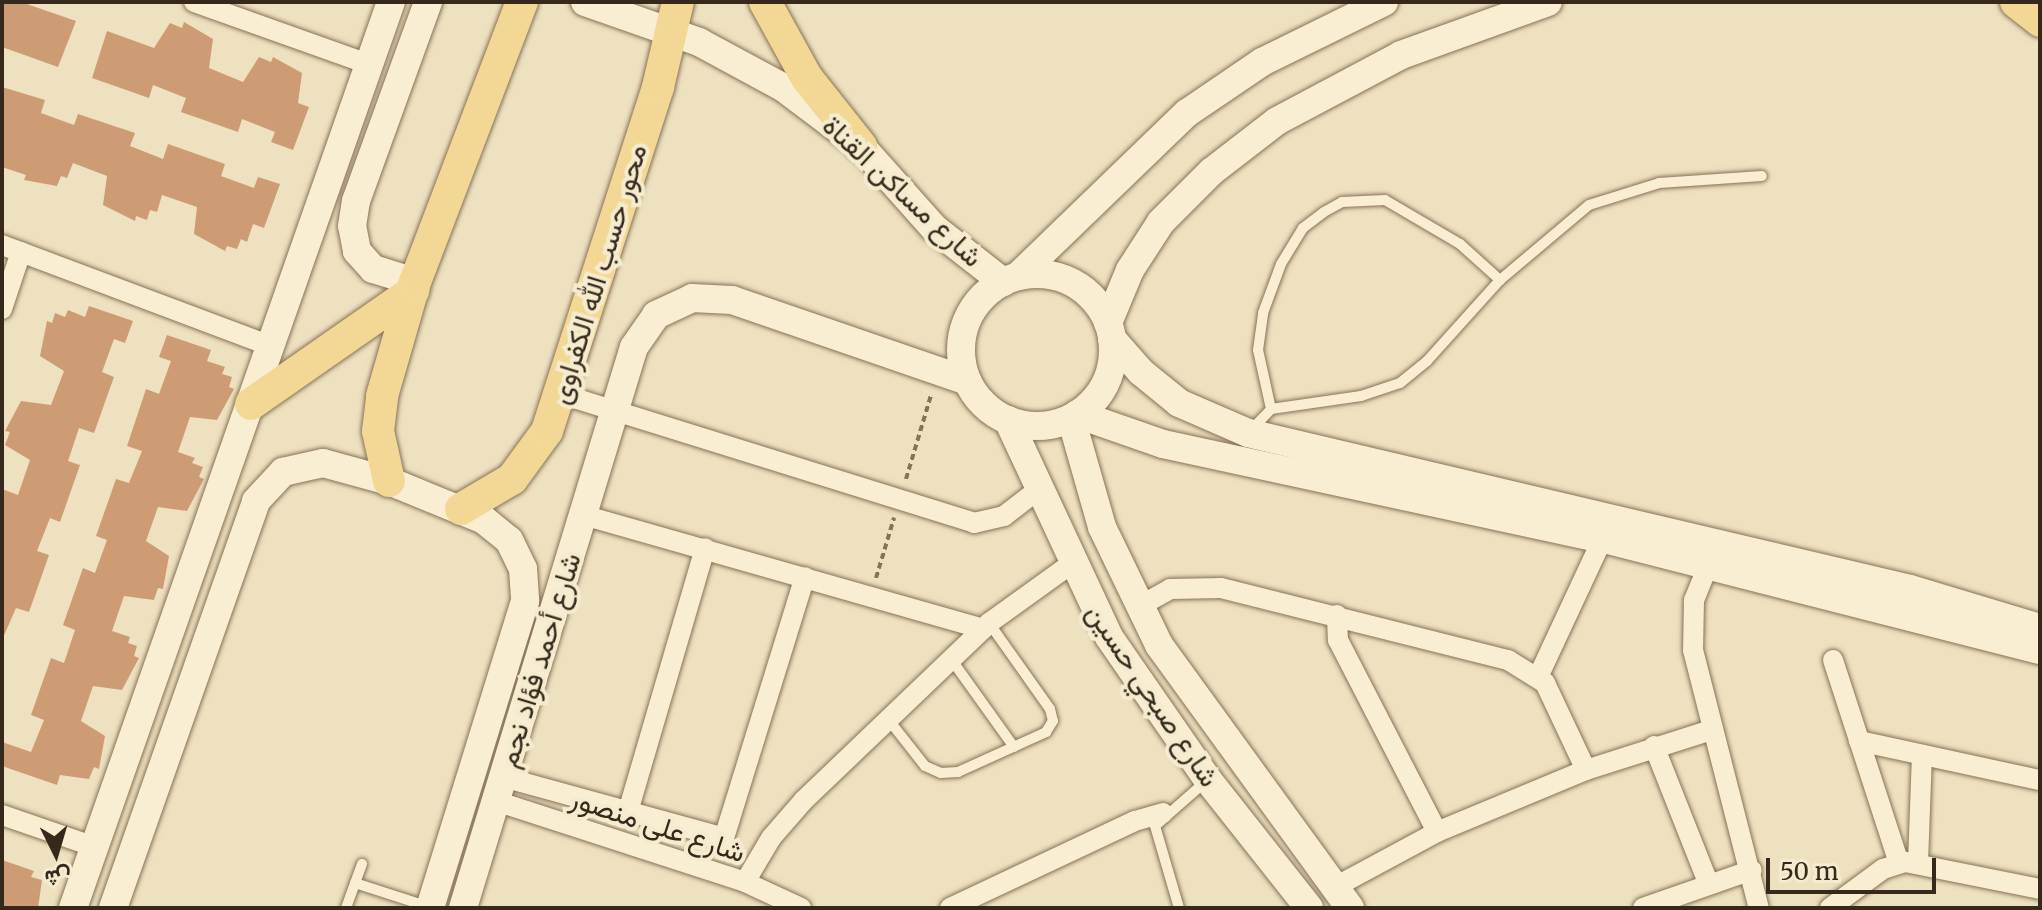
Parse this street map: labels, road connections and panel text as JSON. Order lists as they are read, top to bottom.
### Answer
{
  "streets": {
    "main road": ["محور حسب الله الكفراوى"],
    "street": [
      "شارع مساكن القناة",
      "شارع أحمد فؤاد نجم",
      "شارع صبحي حسين",
      "شارع على منصور"
    ]
  },
  "crossings": [
    ["شارع مساكن القناة", "محور حسب الله الكفراوى"],
    ["شارع مساكن القناة", "شارع صبحي حسين"],
    ["محور حسب الله الكفراوى", "شارع أحمد فؤاد نجم"],
    ["شارع أحمد فؤاد نجم", "شارع على منصور"]
  ],
  "scale_bar": "50 m",
  "north": "bottom"
}
